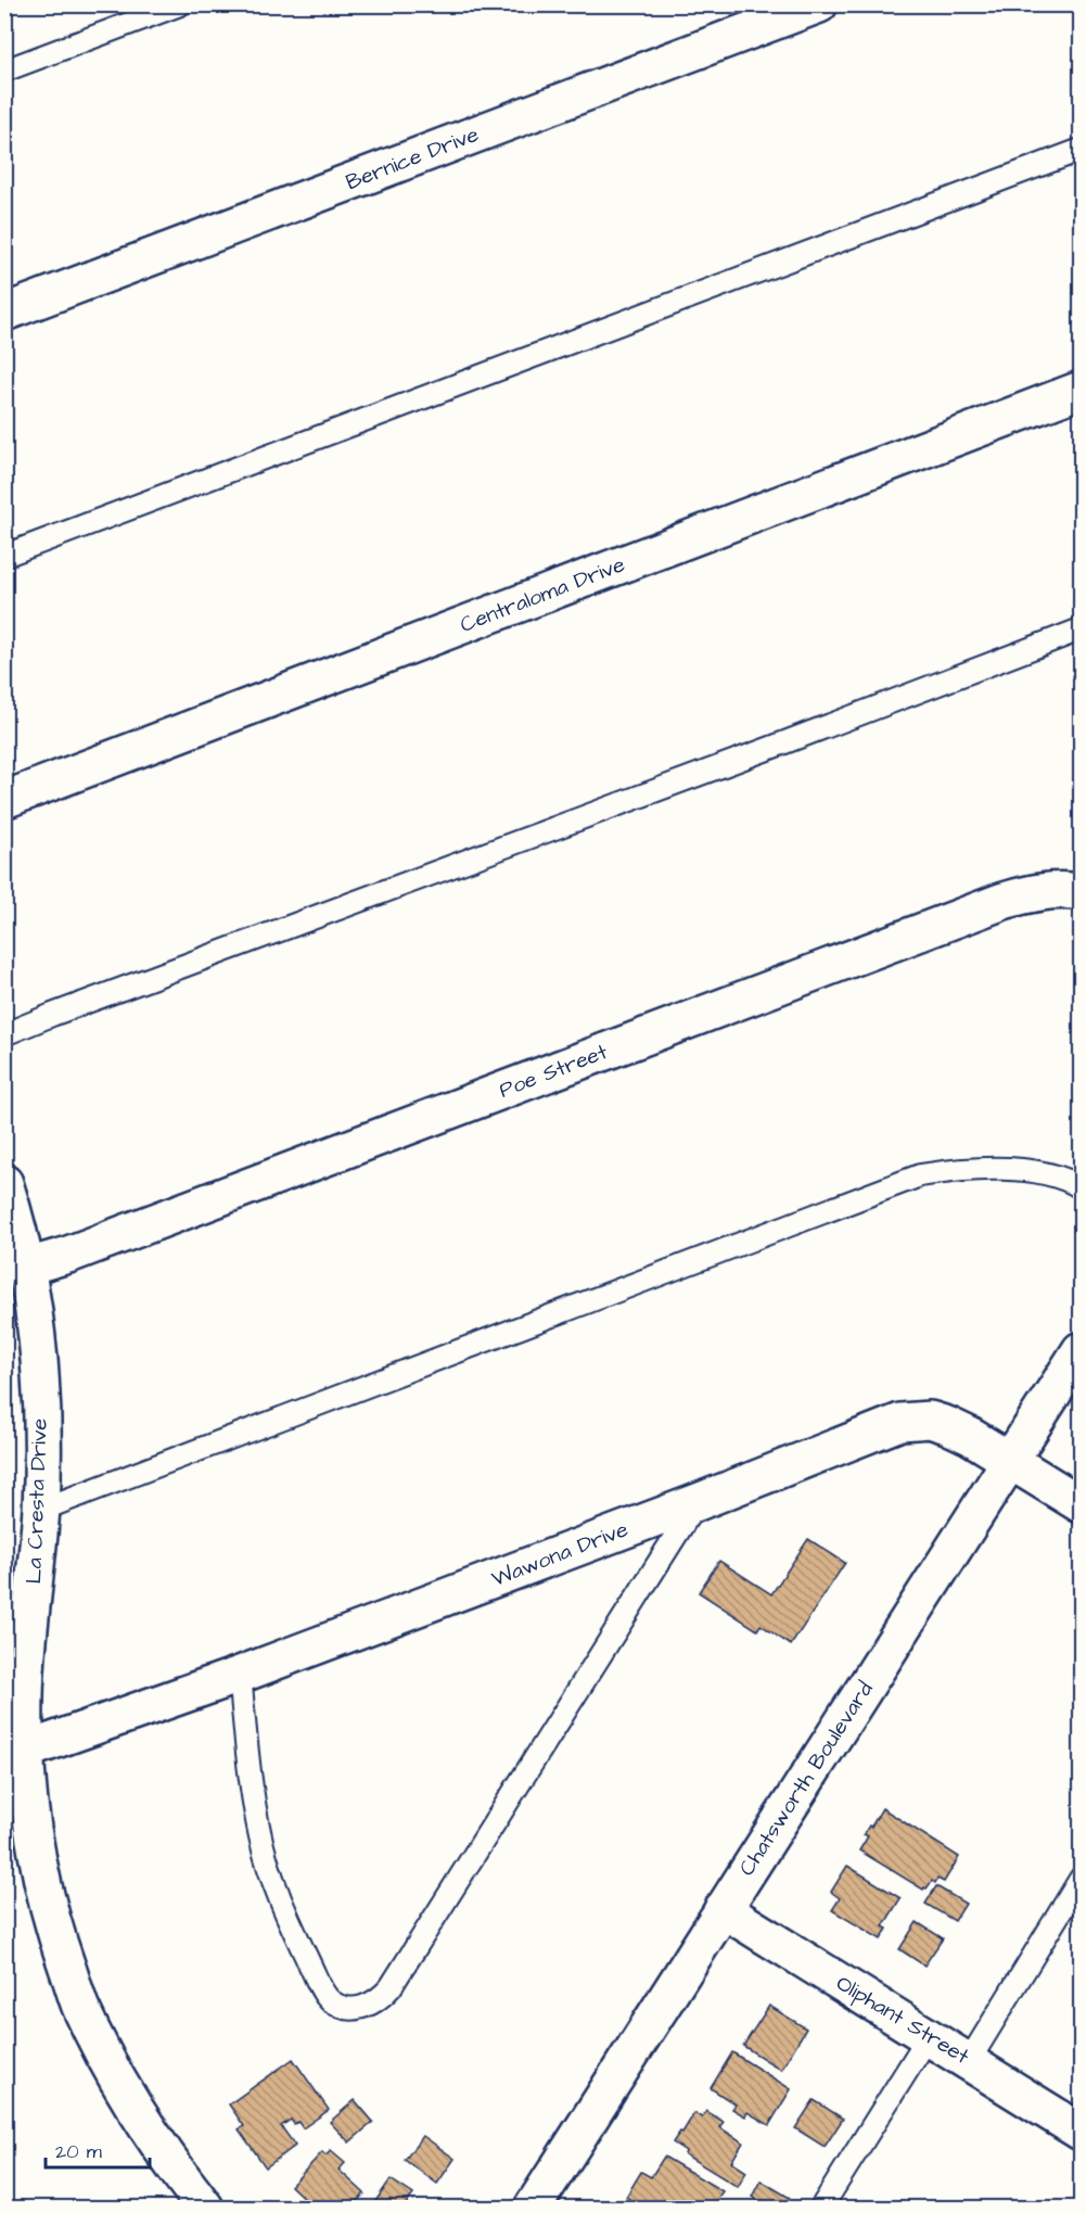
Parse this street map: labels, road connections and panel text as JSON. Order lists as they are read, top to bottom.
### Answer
{
  "streets": {
    "street": [
      "Bernice Drive",
      "Centraloma Drive",
      "Poe Street",
      "La Cresta Drive",
      "Wawona Drive",
      "Chatsworth Boulevard",
      "Oliphant Street"
    ]
  },
  "crossings": [
    ["Poe Street", "La Cresta Drive"],
    ["La Cresta Drive", "Wawona Drive"],
    ["Wawona Drive", "Chatsworth Boulevard"],
    ["Chatsworth Boulevard", "Oliphant Street"]
  ],
  "scale_bar": "20 m"
}
